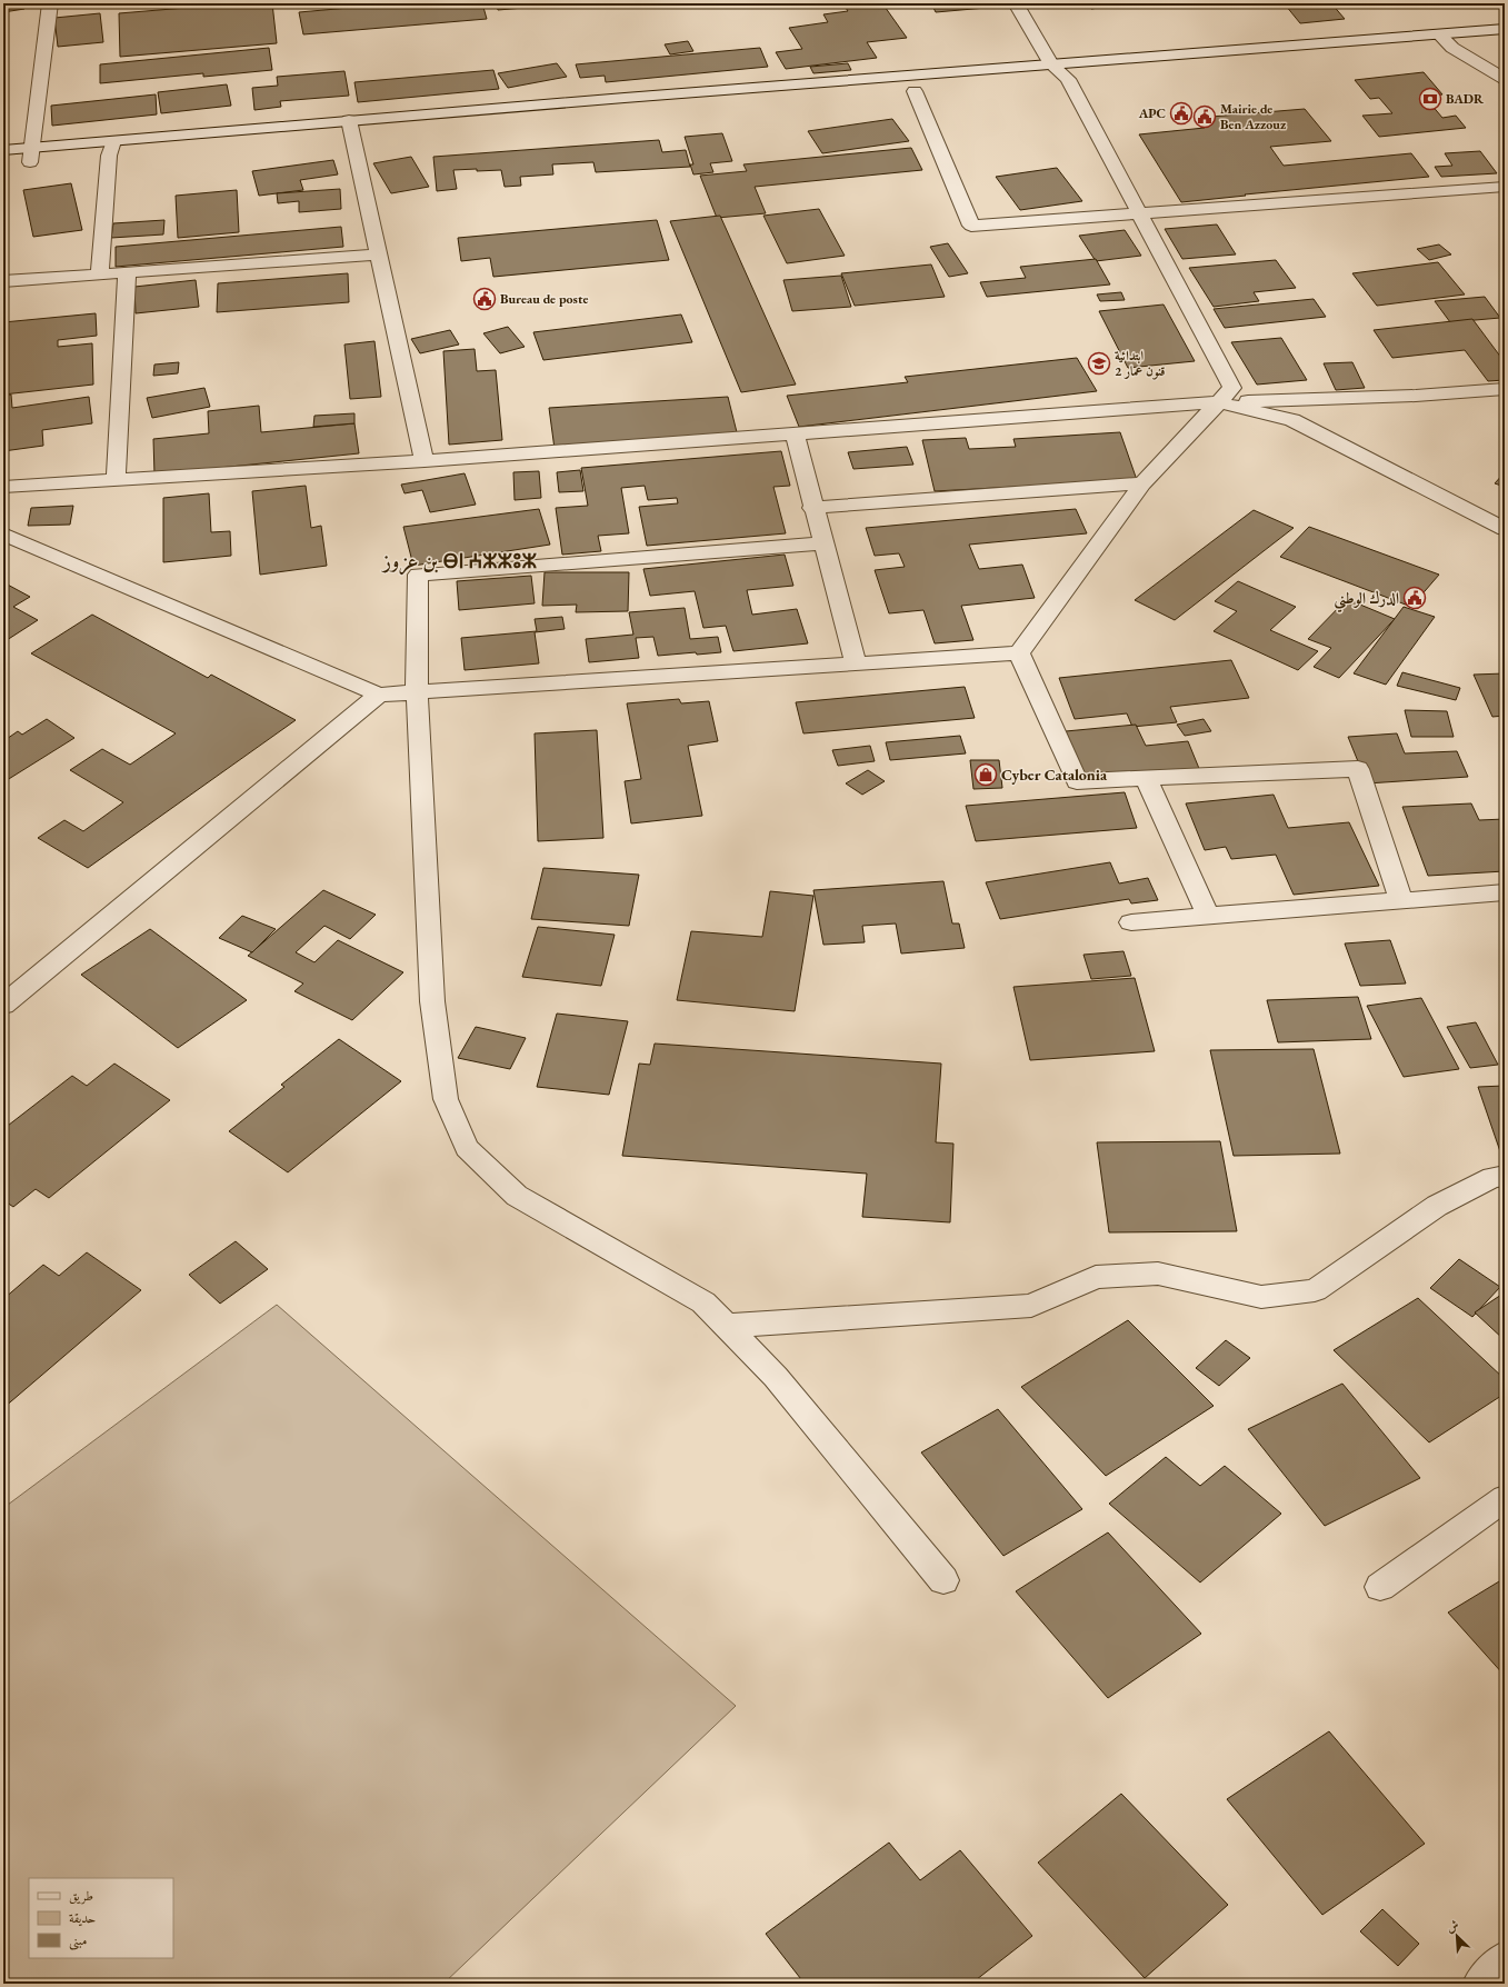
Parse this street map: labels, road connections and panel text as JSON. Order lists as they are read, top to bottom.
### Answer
{
  "districts": ["بن عزوز ⴱⵏ ⵄⵣⵣⵓⵣ"],
  "places": {
    "bank": ["BADR"],
    "public building": [
      "APC",
      "Mairie de Ben Azzouz",
      "Bureau de poste",
      "الدرك الوطني"
    ],
    "school or university": ["ابتدائية قنون عمار 2"],
    "shop": ["Cyber Catalonia"]
  },
  "legend": ["طريق", "حديقة", "مبنى"],
  "north": "top left"
}
